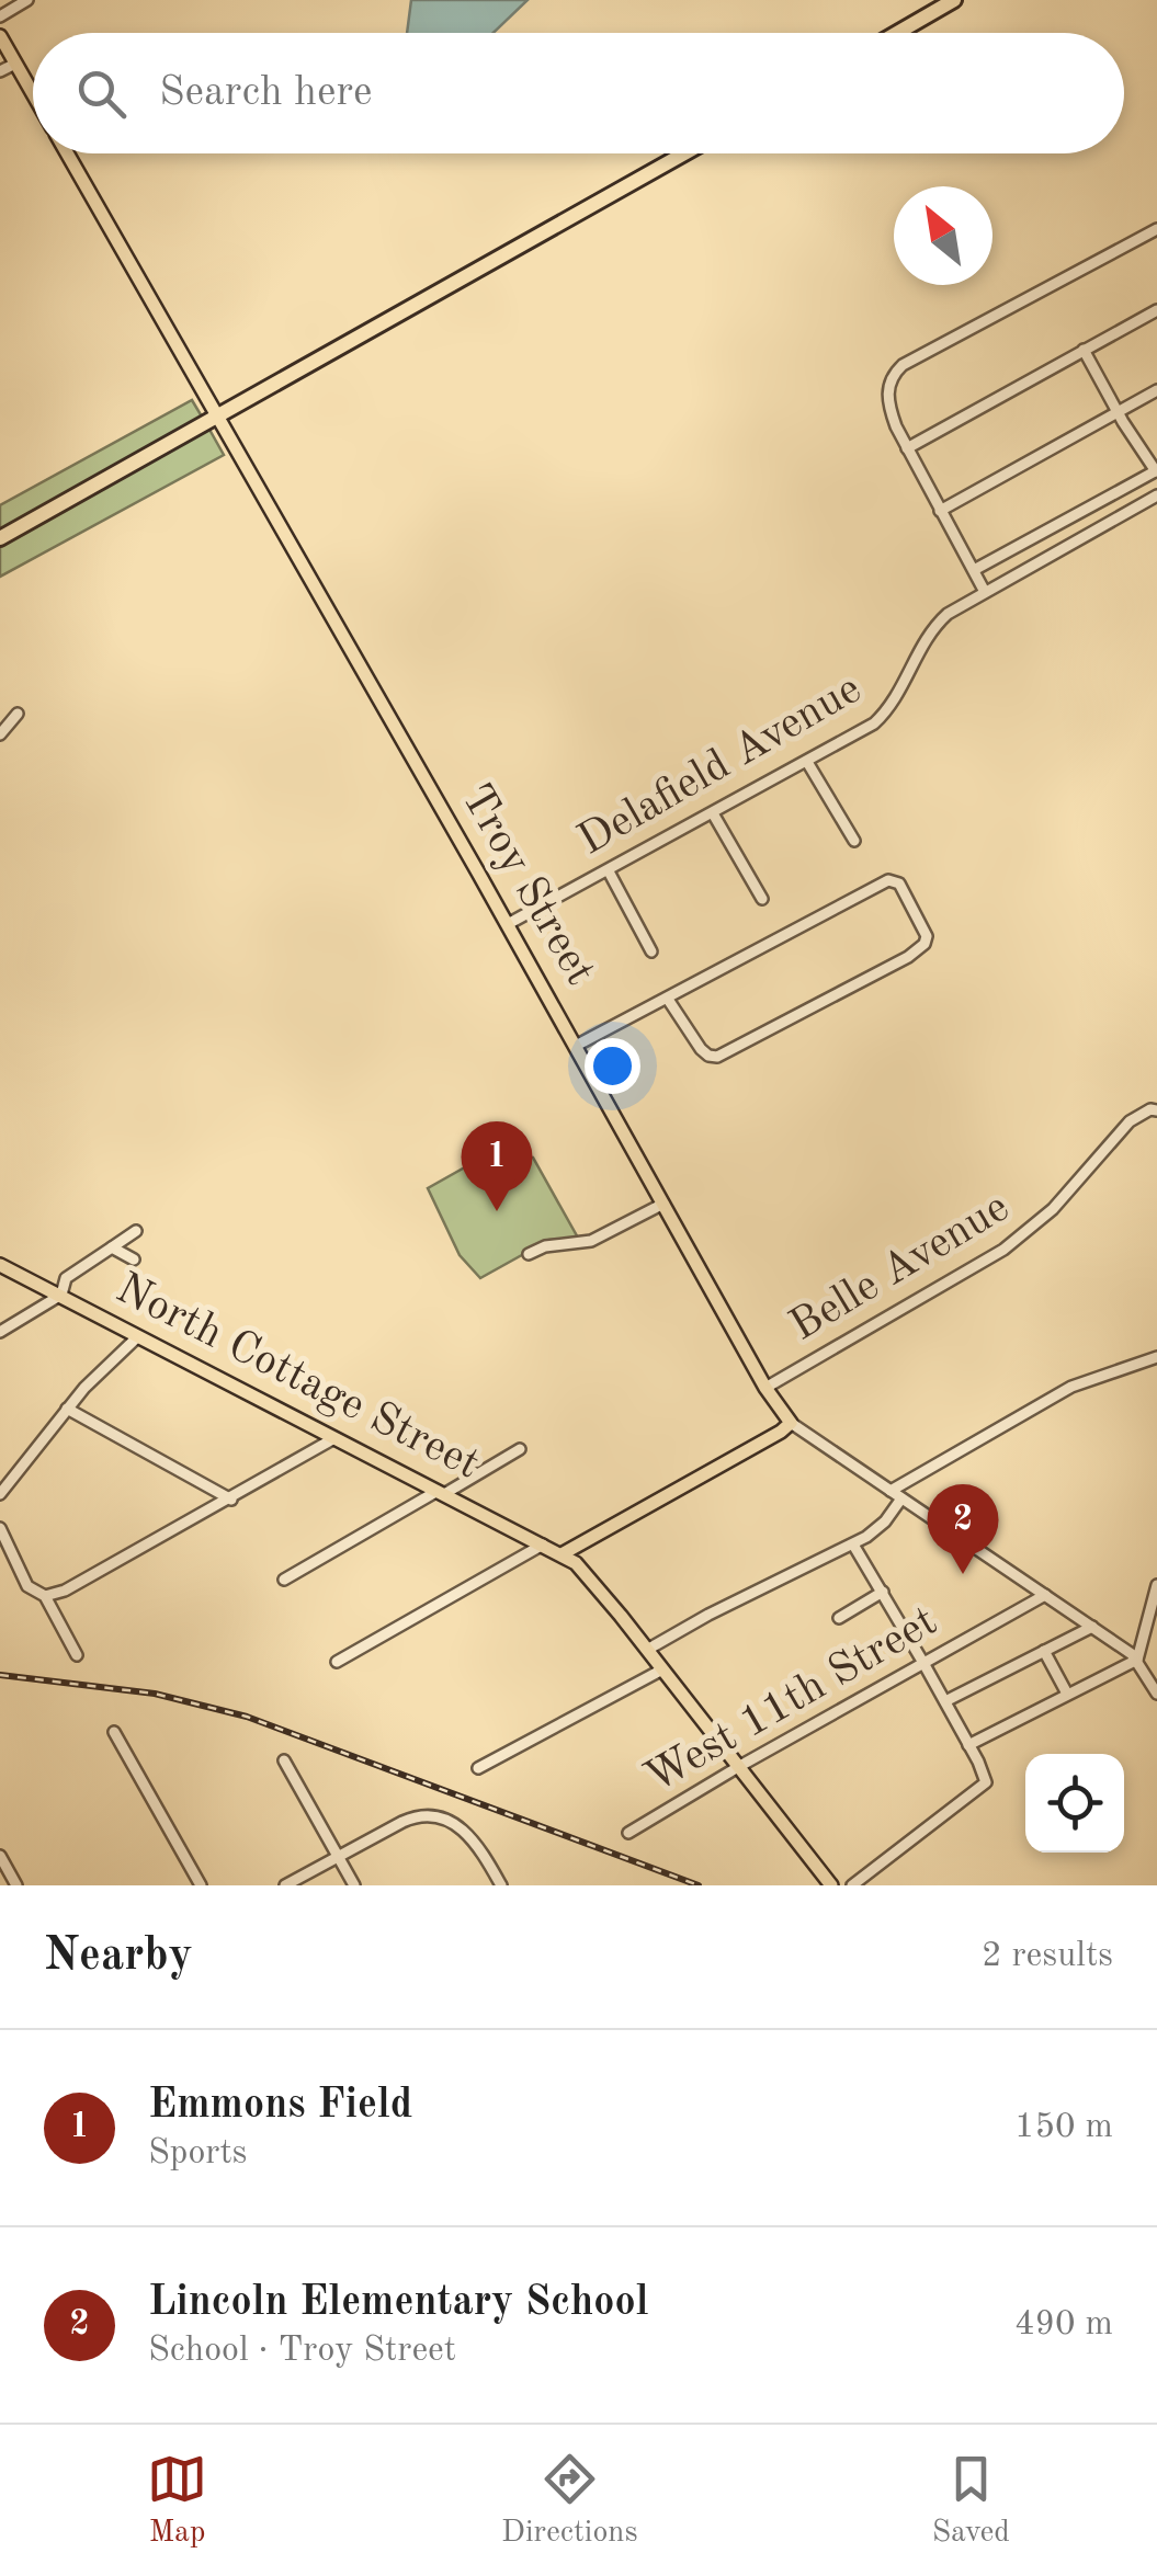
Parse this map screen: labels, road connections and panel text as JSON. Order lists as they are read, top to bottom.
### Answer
{
  "streets": {
    "main road": ["Troy Street", "North Cottage Street"],
    "street": ["Delafield Avenue", "Belle Avenue", "West 11th Street"]
  },
  "crossings": [
    ["Delafield Avenue", "Troy Street"],
    ["Troy Street", "Belle Avenue"],
    ["Troy Street", "West 11th Street"],
    ["North Cottage Street", "West 11th Street"]
  ],
  "north": "top left",
  "page": {
    "search": "Search here",
    "pins": ["1", "2"],
    "heading": ["Nearby", "2 results"],
    "list": [
      {
        "mark": "1",
        "name": "Emmons Field",
        "note": "Sports",
        "value": "150 m"
      },
      {
        "mark": "2",
        "name": "Lincoln Elementary School",
        "note": "School · Troy Street",
        "value": "490 m"
      }
    ],
    "nav": ["Map", "Directions", "Saved"]
  }
}
